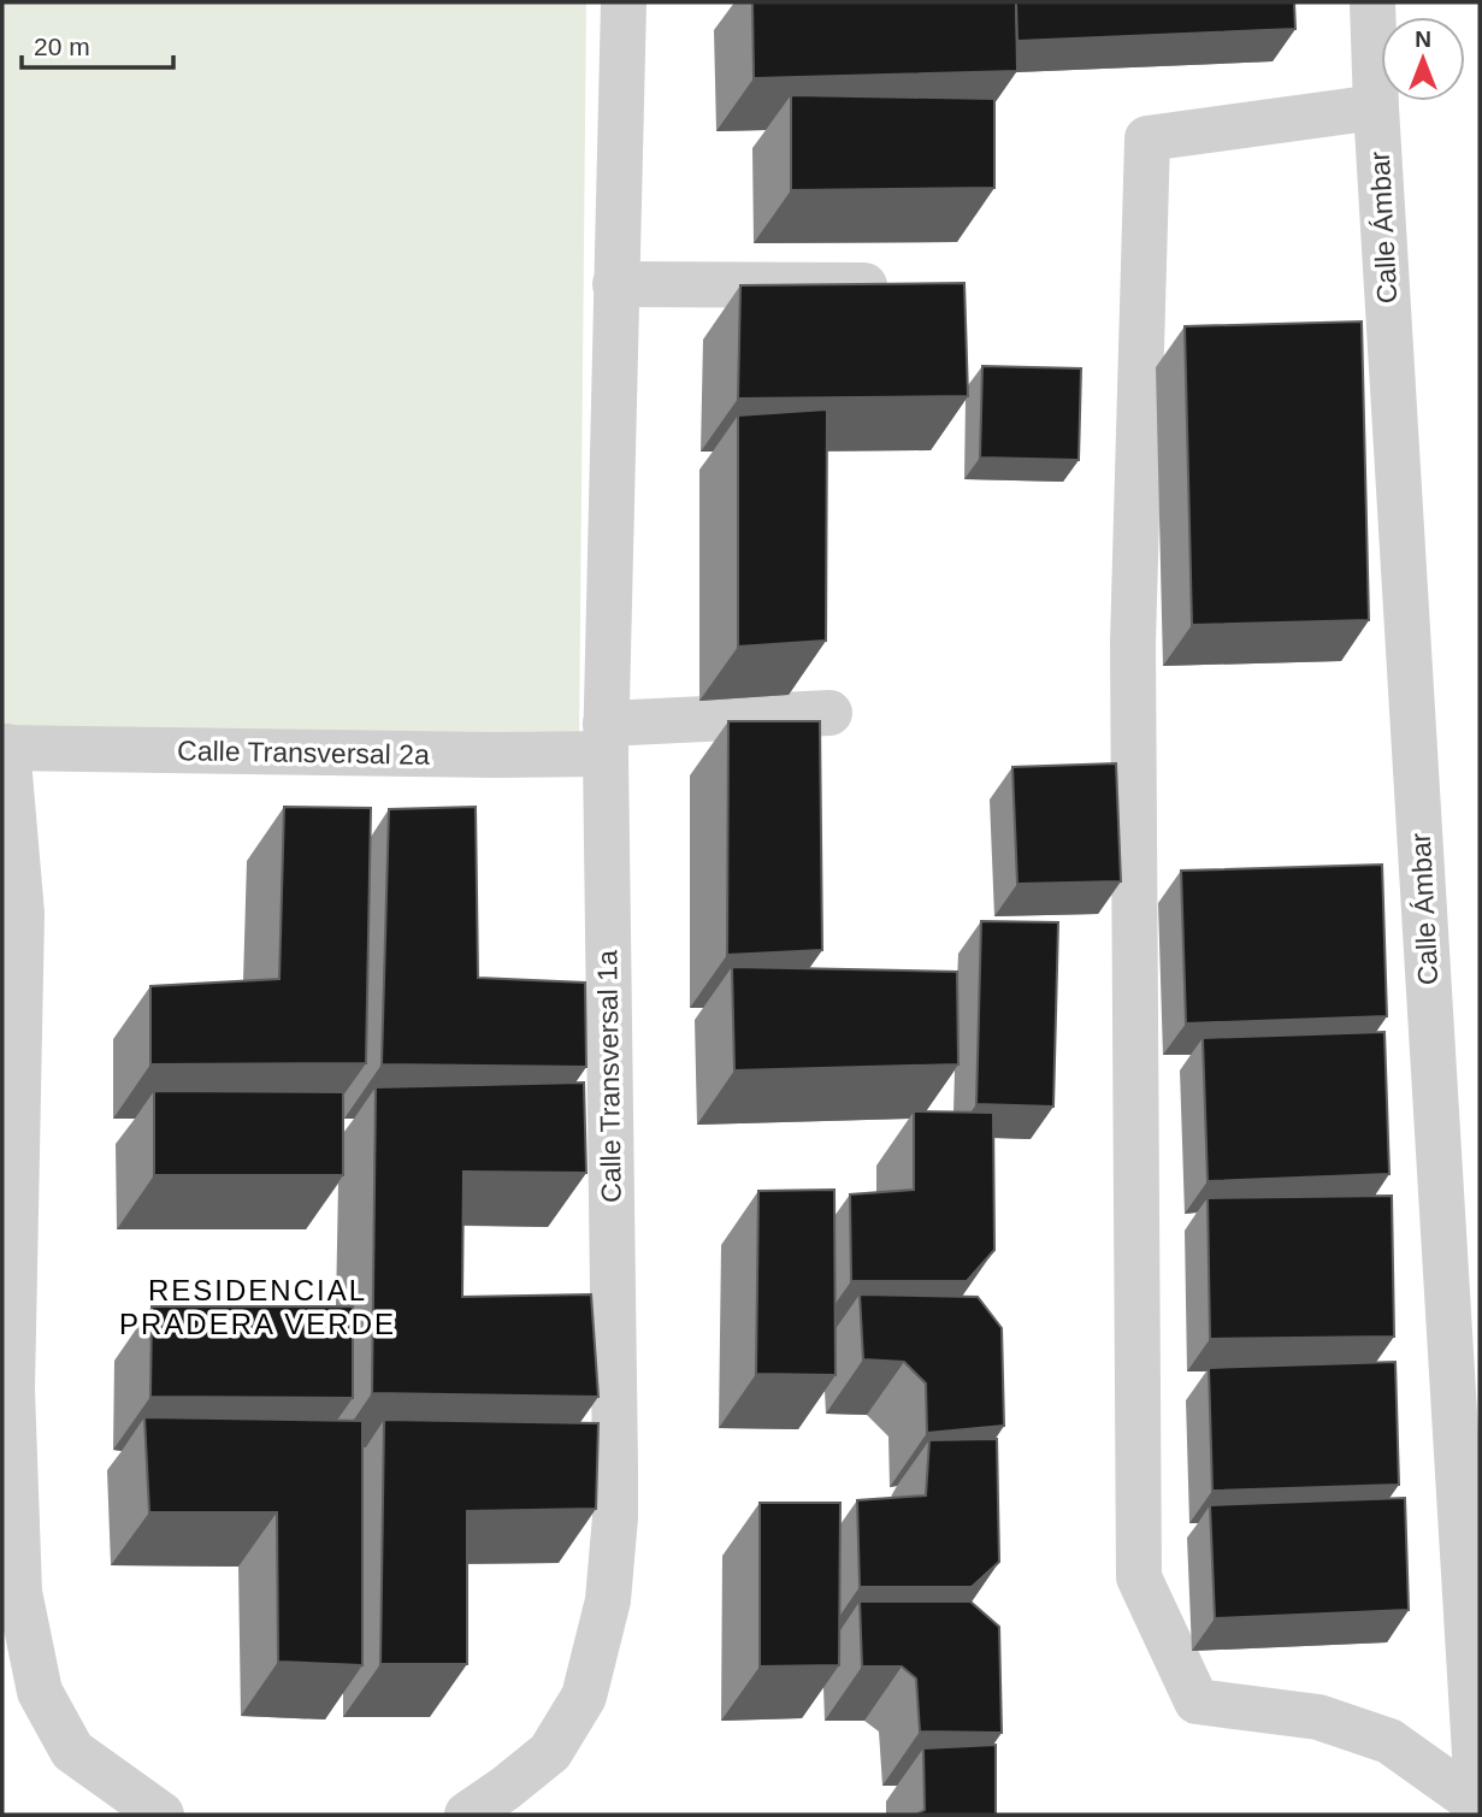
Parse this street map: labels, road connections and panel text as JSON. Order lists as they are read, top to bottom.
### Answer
{
  "streets": {
    "street": ["Calle Ámbar", "Calle Transversal 2a", "Calle Transversal 1a"]
  },
  "crossings": [
    ["Calle Transversal 2a", "Calle Transversal 1a"]
  ],
  "districts": ["RESIDENCIAL PRADERA VERDE"],
  "scale_bar": "20 m",
  "north": "top"
}
